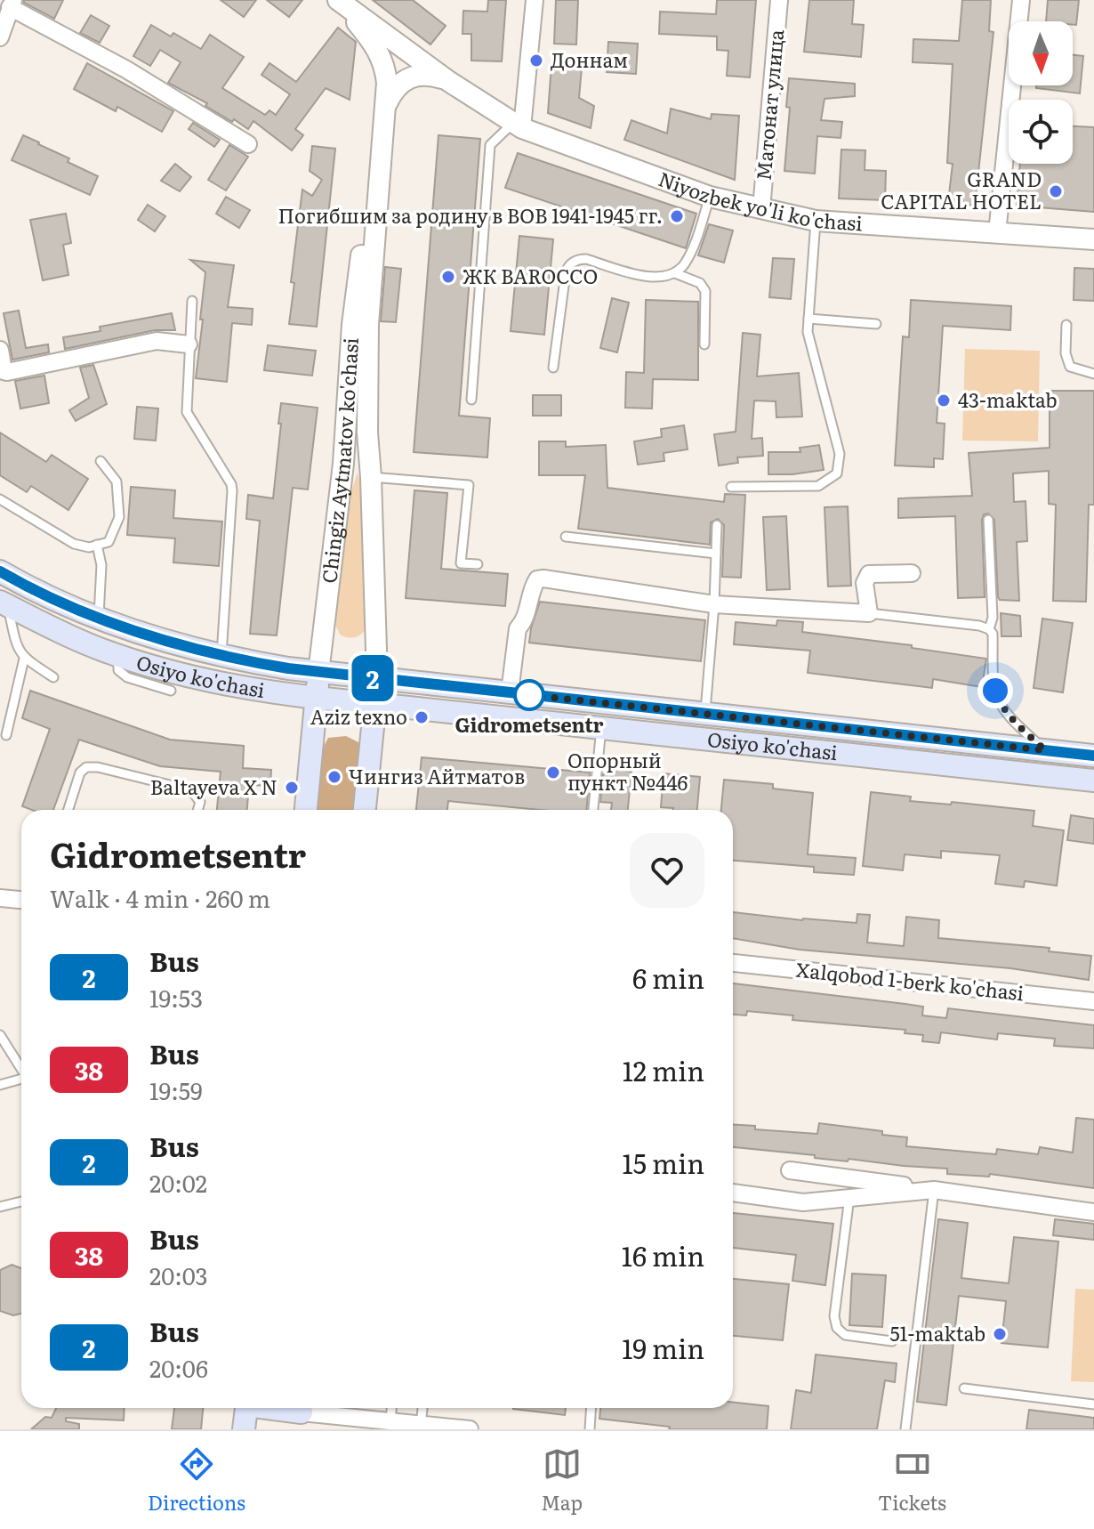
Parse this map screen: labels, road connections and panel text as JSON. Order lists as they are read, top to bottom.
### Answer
{
  "streets": {
    "main road": ["Chingiz Aytmatov ko'chasi", "Osiyo ko'chasi"],
    "street": ["Матонат улица", "Niyozbek yo'li ko'chasi", "Xalqobod 1-berk ko'chasi"]
  },
  "crossings": [
    ["Матонат улица", "Niyozbek yo'li ko'chasi"],
    ["Niyozbek yo'li ko'chasi", "Chingiz Aytmatov ko'chasi"],
    ["Chingiz Aytmatov ko'chasi", "Osiyo ko'chasi"]
  ],
  "places": [
    "Доннам",
    "GRAND CAPITAL HOTEL",
    "Погибшим за родину в ВОВ 1941-1945 гг.",
    "ЖК BAROCCO",
    "43-maktab",
    "Gidrometsentr",
    "Aziz texno",
    "Опорный пункт №446",
    "Чингиз Айтматов",
    "Baltayeva X N",
    "51-maktab"
  ],
  "lines": ["bus line 2"],
  "north": "bottom",
  "page": {
    "on_map": "2",
    "heading": ["Gidrometsentr", "Walk · 4 min · 260 m"],
    "list": [
      {
        "mark": "2",
        "name": "Bus",
        "note": "19:53",
        "value": "6 min"
      },
      {
        "mark": "38",
        "name": "Bus",
        "note": "19:59",
        "value": "12 min"
      },
      {
        "mark": "2",
        "name": "Bus",
        "note": "20:02",
        "value": "15 min"
      },
      {
        "mark": "38",
        "name": "Bus",
        "note": "20:03",
        "value": "16 min"
      },
      {
        "mark": "2",
        "name": "Bus",
        "note": "20:06",
        "value": "19 min"
      }
    ],
    "tabs": ["Directions", "Map", "Tickets"]
  }
}
